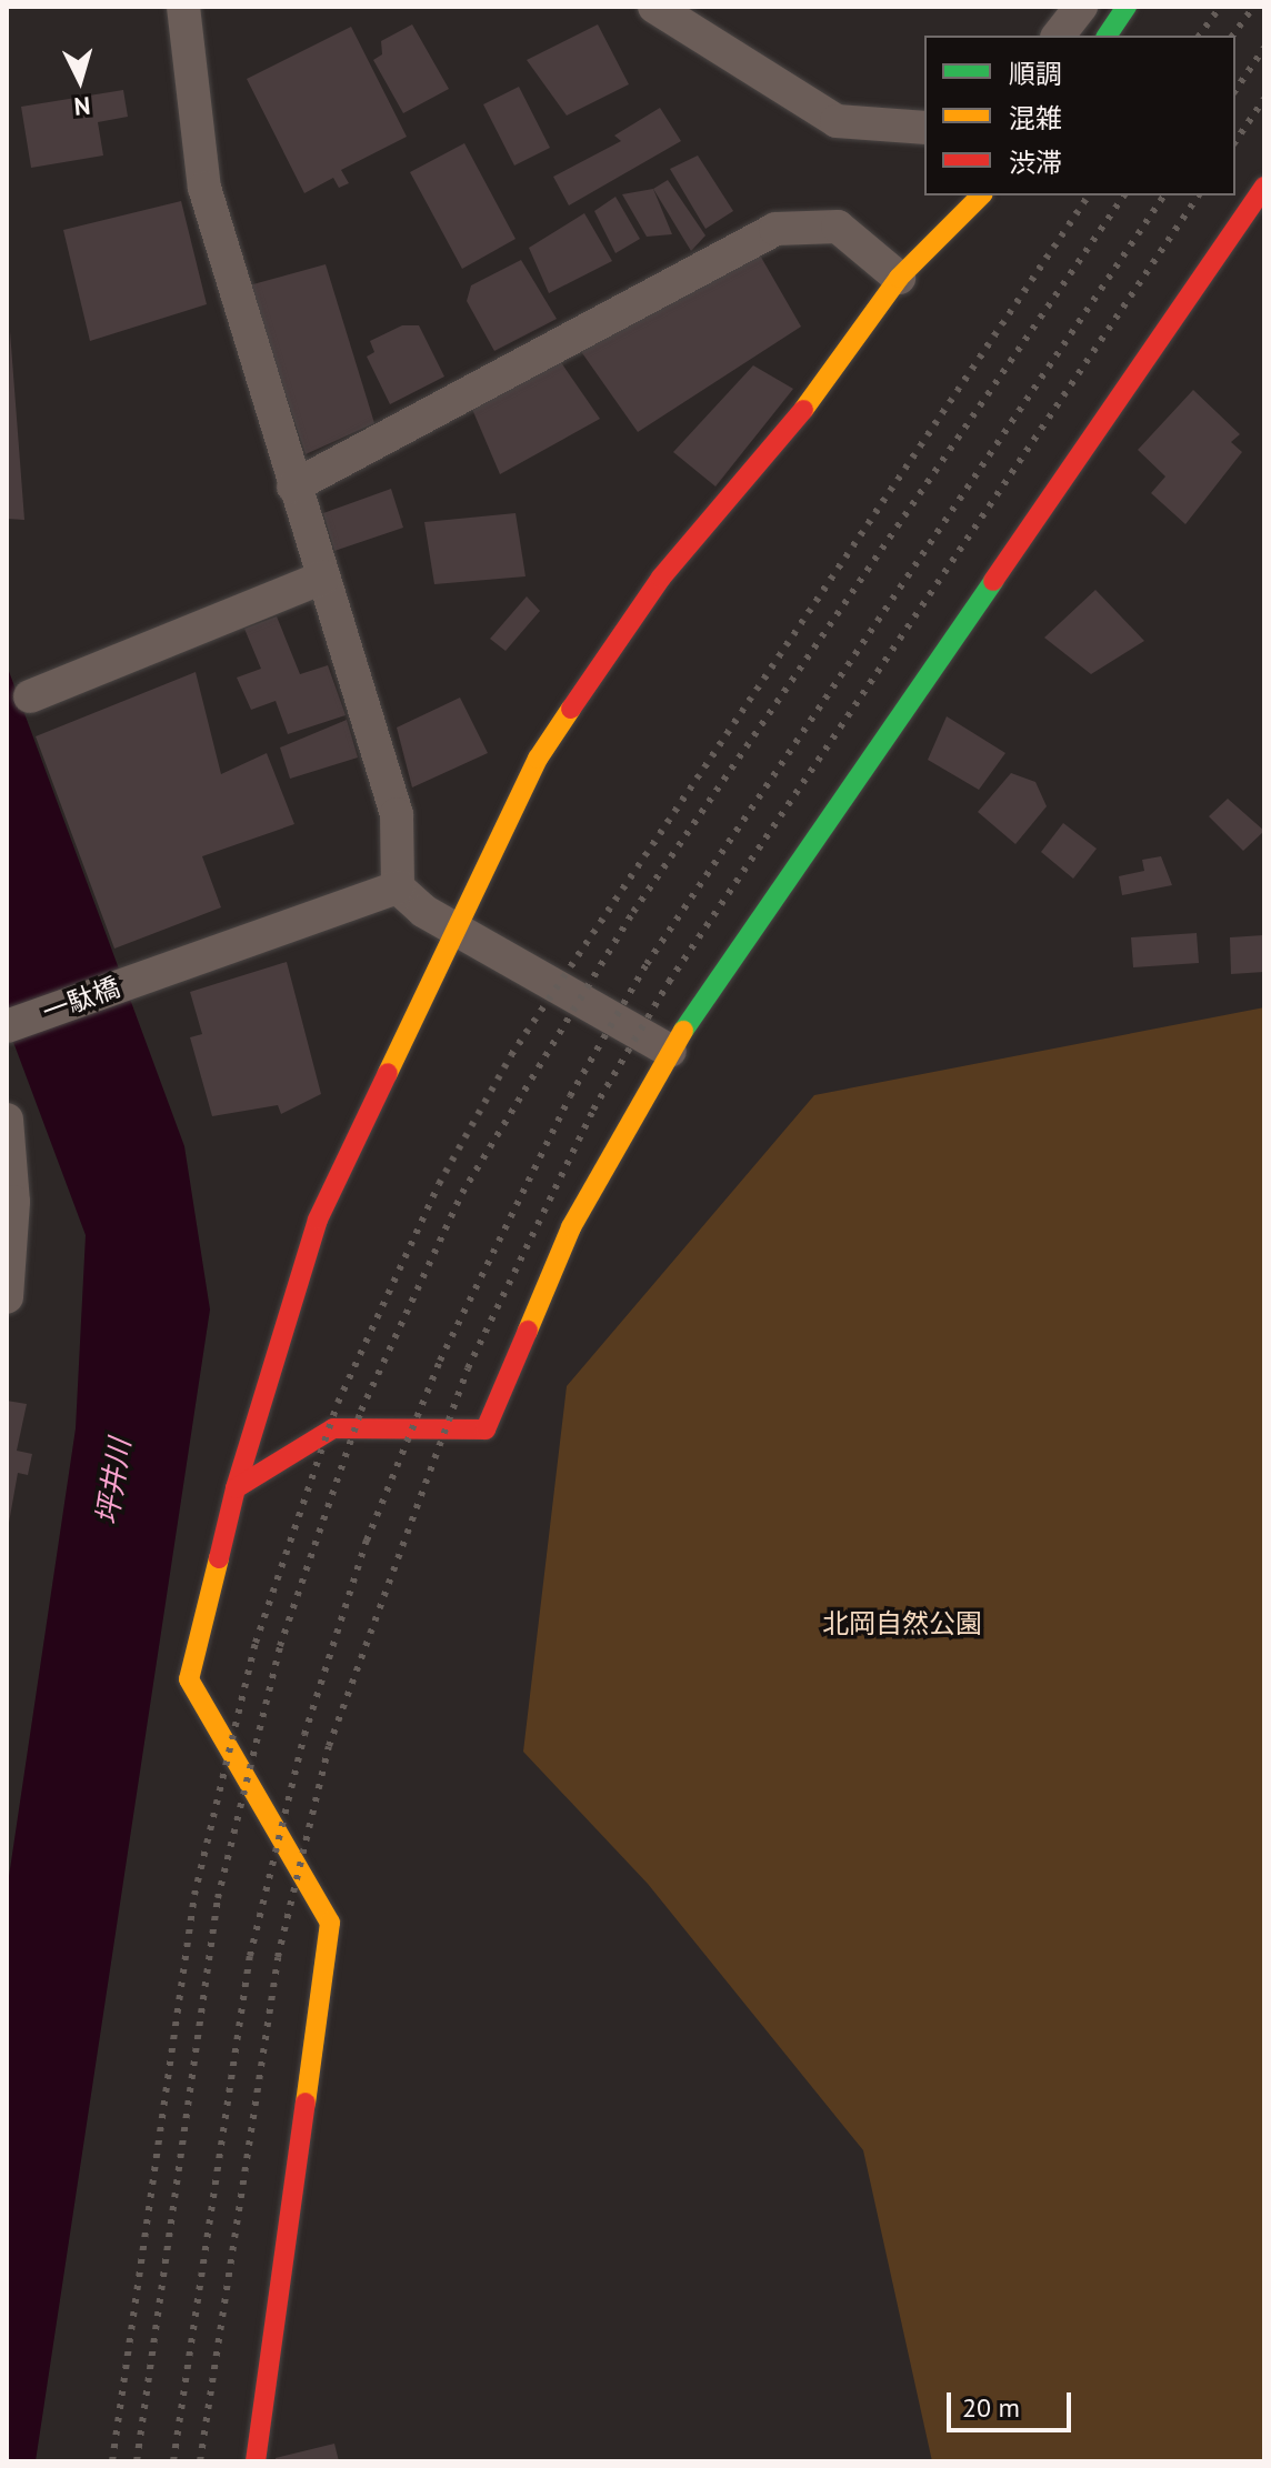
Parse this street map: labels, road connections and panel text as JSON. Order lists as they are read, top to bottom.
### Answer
{
  "streets": {
    "street": ["一駄橋"]
  },
  "water": ["坪井川"],
  "parks": ["北岡自然公園"],
  "legend": ["順調", "混雑", "渋滞"],
  "scale_bar": "20 m",
  "north": "bottom"
}
